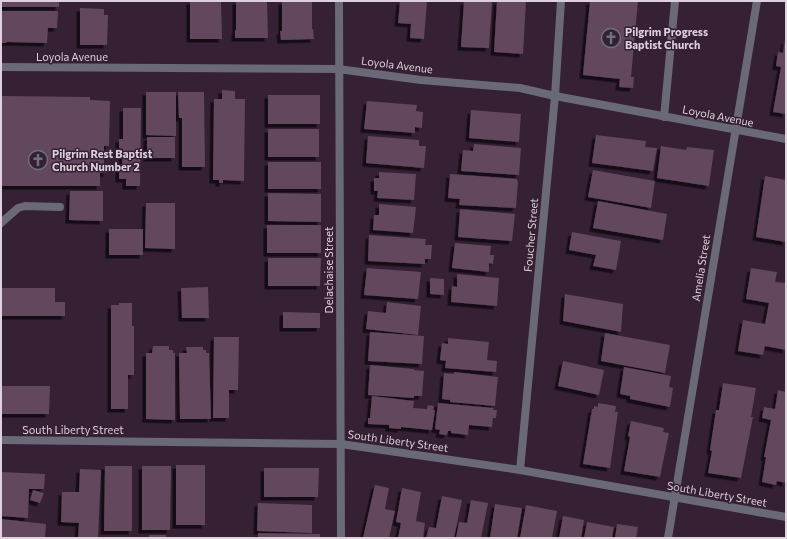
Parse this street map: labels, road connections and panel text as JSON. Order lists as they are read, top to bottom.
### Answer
{
  "streets": {
    "street": [
      "Loyola Avenue",
      "Foucher Street",
      "Amelia Street",
      "Delachaise Street",
      "South Liberty Street"
    ]
  },
  "crossings": [
    ["Loyola Avenue", "Foucher Street"],
    ["Loyola Avenue", "Amelia Street"],
    ["Loyola Avenue", "Delachaise Street"],
    ["Foucher Street", "South Liberty Street"],
    ["Amelia Street", "South Liberty Street"],
    ["Delachaise Street", "South Liberty Street"]
  ],
  "places": {
    "church": ["Pilgrim Progress Baptist Church", "Pilgrim Rest Baptist Church Number 2"]
  }
}
